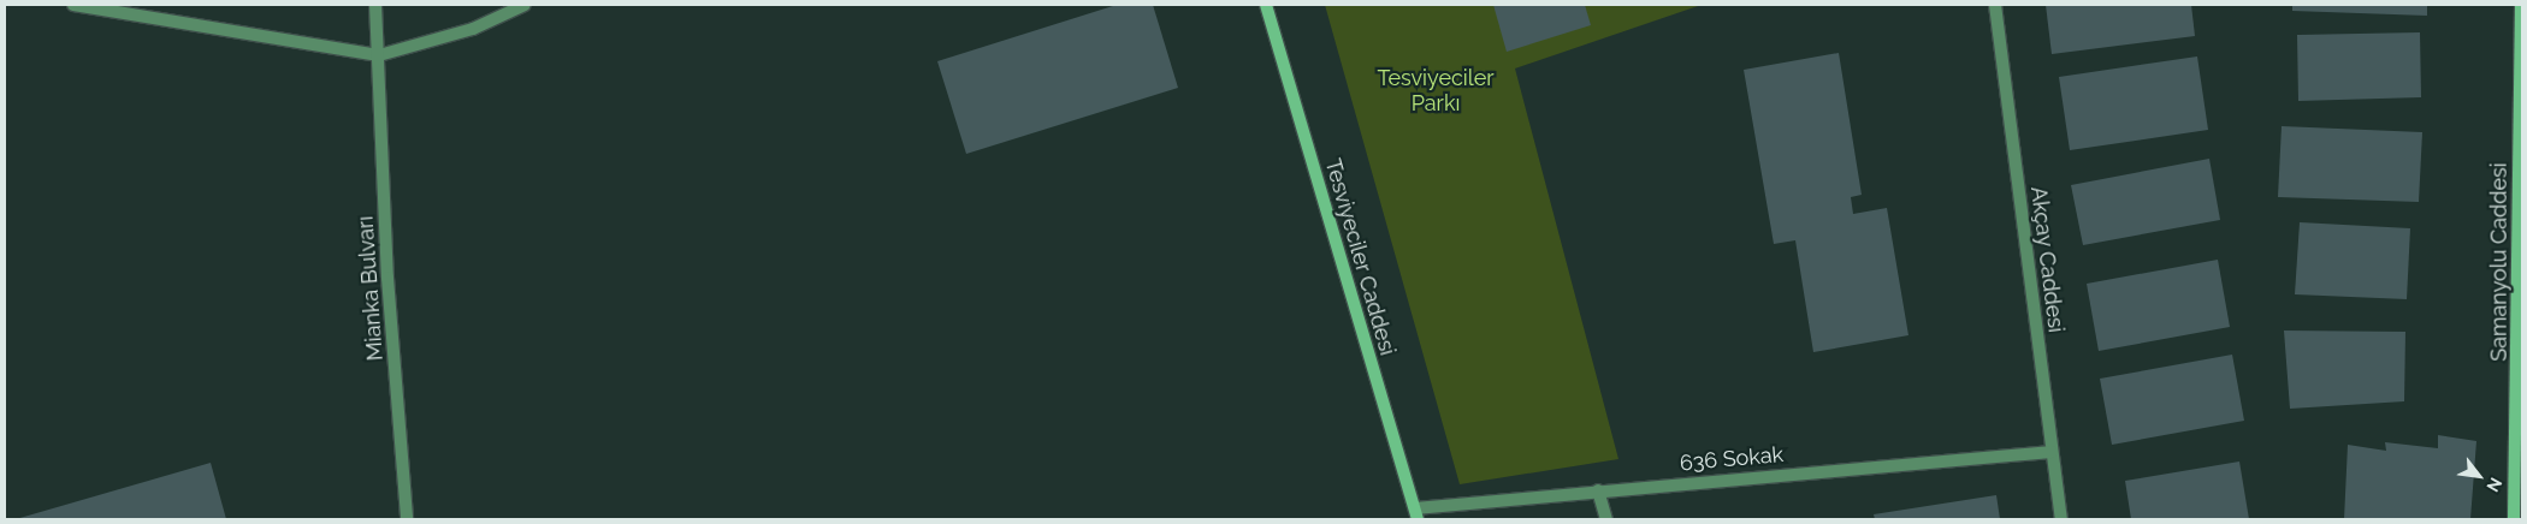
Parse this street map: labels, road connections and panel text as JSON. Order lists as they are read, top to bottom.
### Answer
{
  "streets": {
    "street": [
      "Tesviyeciler Caddesi",
      "Akçay Caddesi",
      "Samanyolu Caddesi",
      "Mianka Bulvarı",
      "636 Sokak"
    ]
  },
  "crossings": [
    ["Tesviyeciler Caddesi", "636 Sokak"],
    ["Akçay Caddesi", "636 Sokak"]
  ],
  "parks": ["Tesviyeciler Parkı"],
  "north": "bottom right"
}
